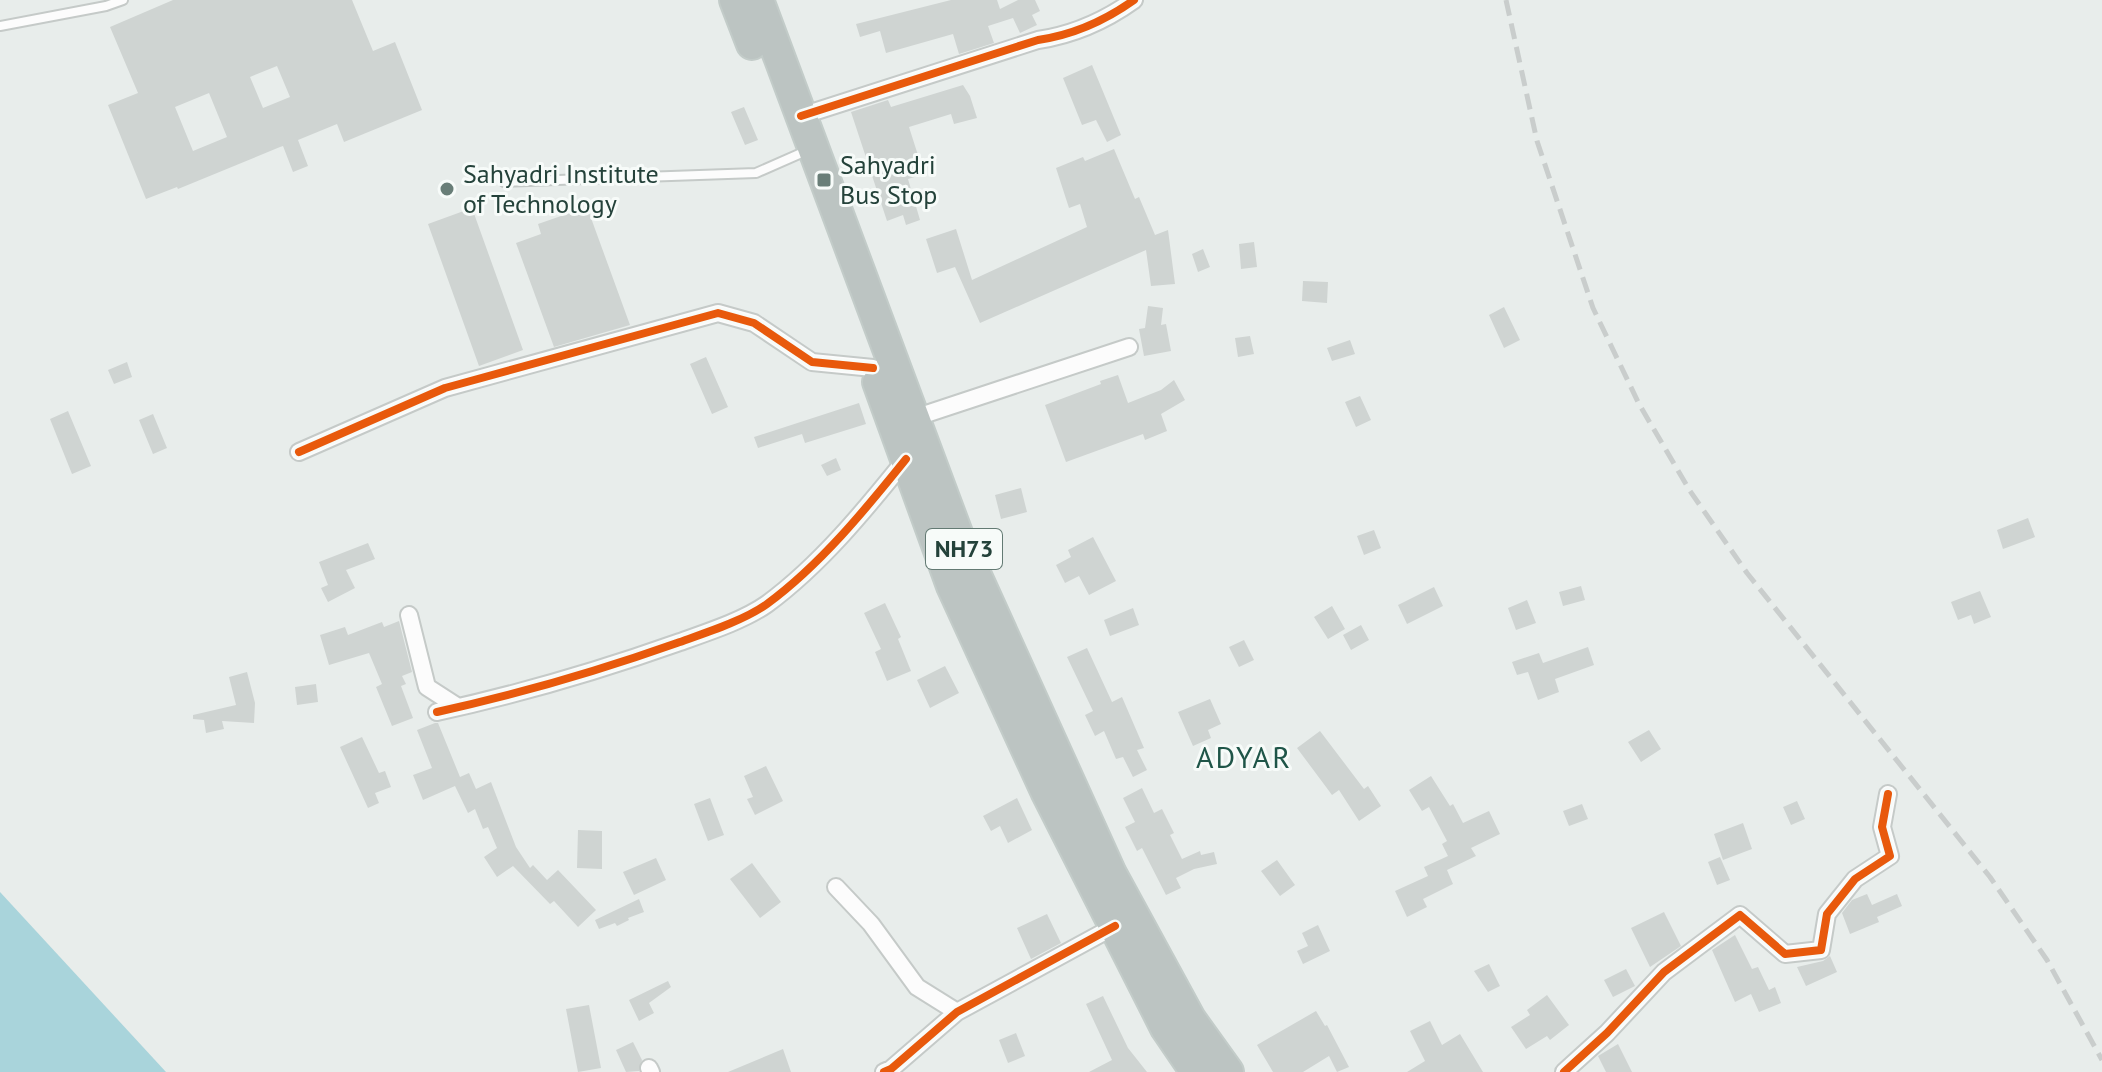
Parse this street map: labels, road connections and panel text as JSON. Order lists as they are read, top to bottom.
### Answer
{
  "streets": {
    "highway": ["NH73"]
  },
  "districts": ["ADYAR"],
  "places": {
    "transit": ["Sahyadri Bus Stop"],
    "other": ["Sahyadri Institute of Technology"]
  }
}
